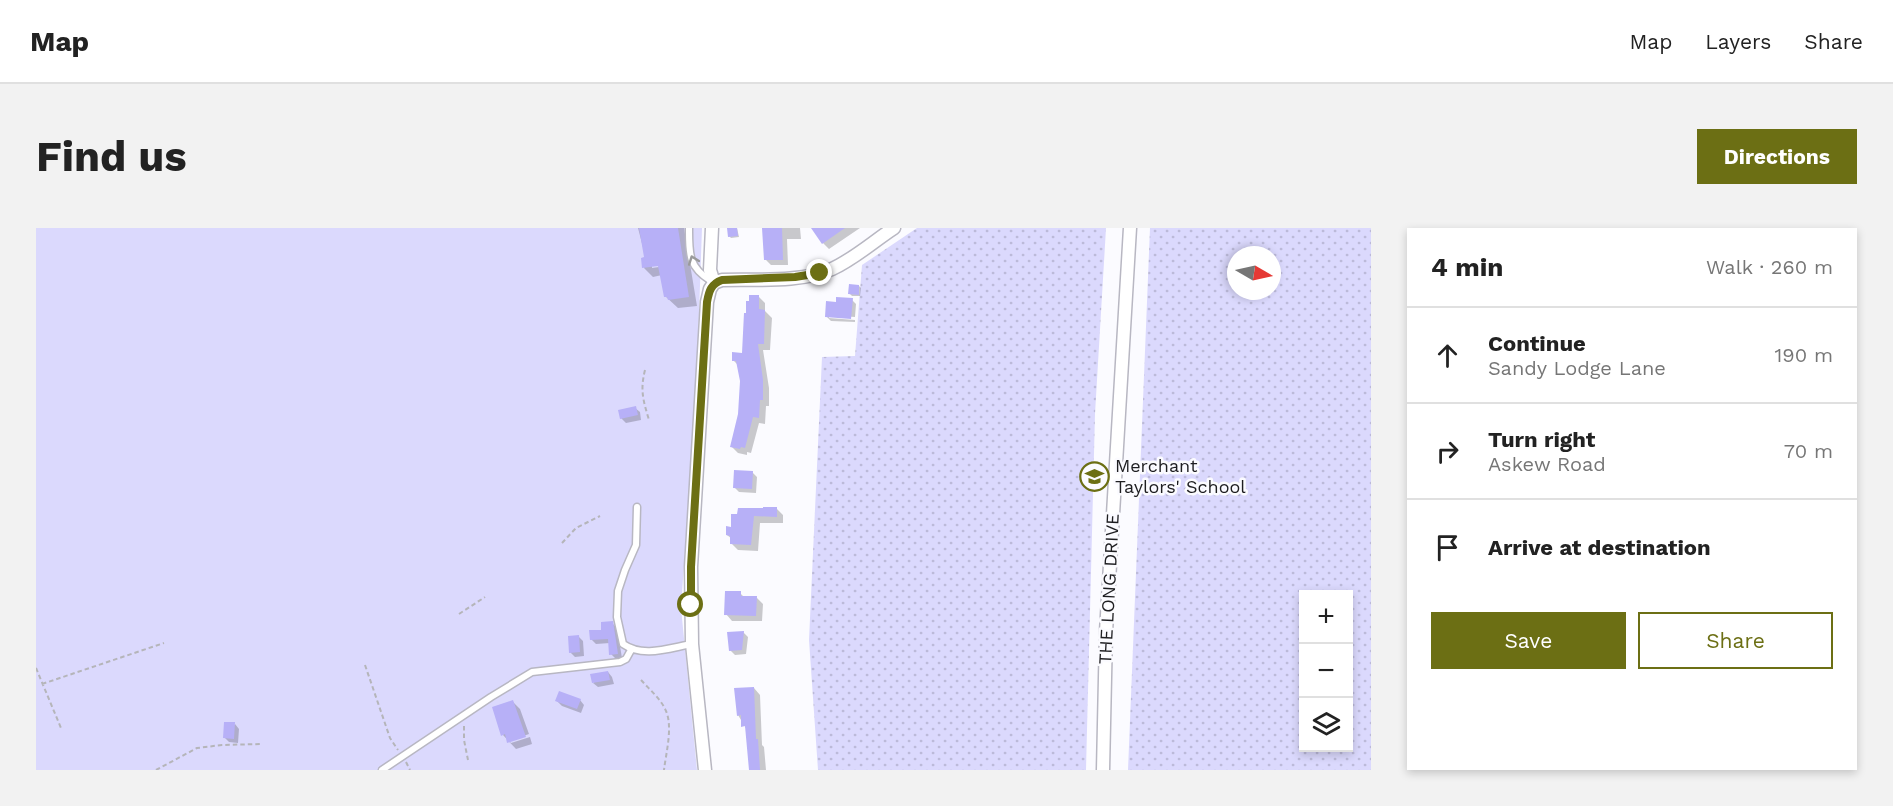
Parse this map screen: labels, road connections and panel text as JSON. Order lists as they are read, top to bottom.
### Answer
{
  "streets": {
    "street": ["THE LONG DRIVE"]
  },
  "places": {
    "school or university": ["Merchant Taylors' School"]
  },
  "north": "right",
  "page": {
    "header": "Map",
    "nav": ["Map", "Layers", "Share"],
    "buttons": [
      "Directions",
      ["Save", "Share"]
    ],
    "title": "Find us",
    "heading": ["4 min", "Walk · 260 m"],
    "list": [
      ["Continue", "Sandy Lodge Lane", "190 m"],
      ["Turn right", "Askew Road", "70 m"],
      "Arrive at destination"
    ],
    "map_buttons": ["+", "−"]
  }
}
